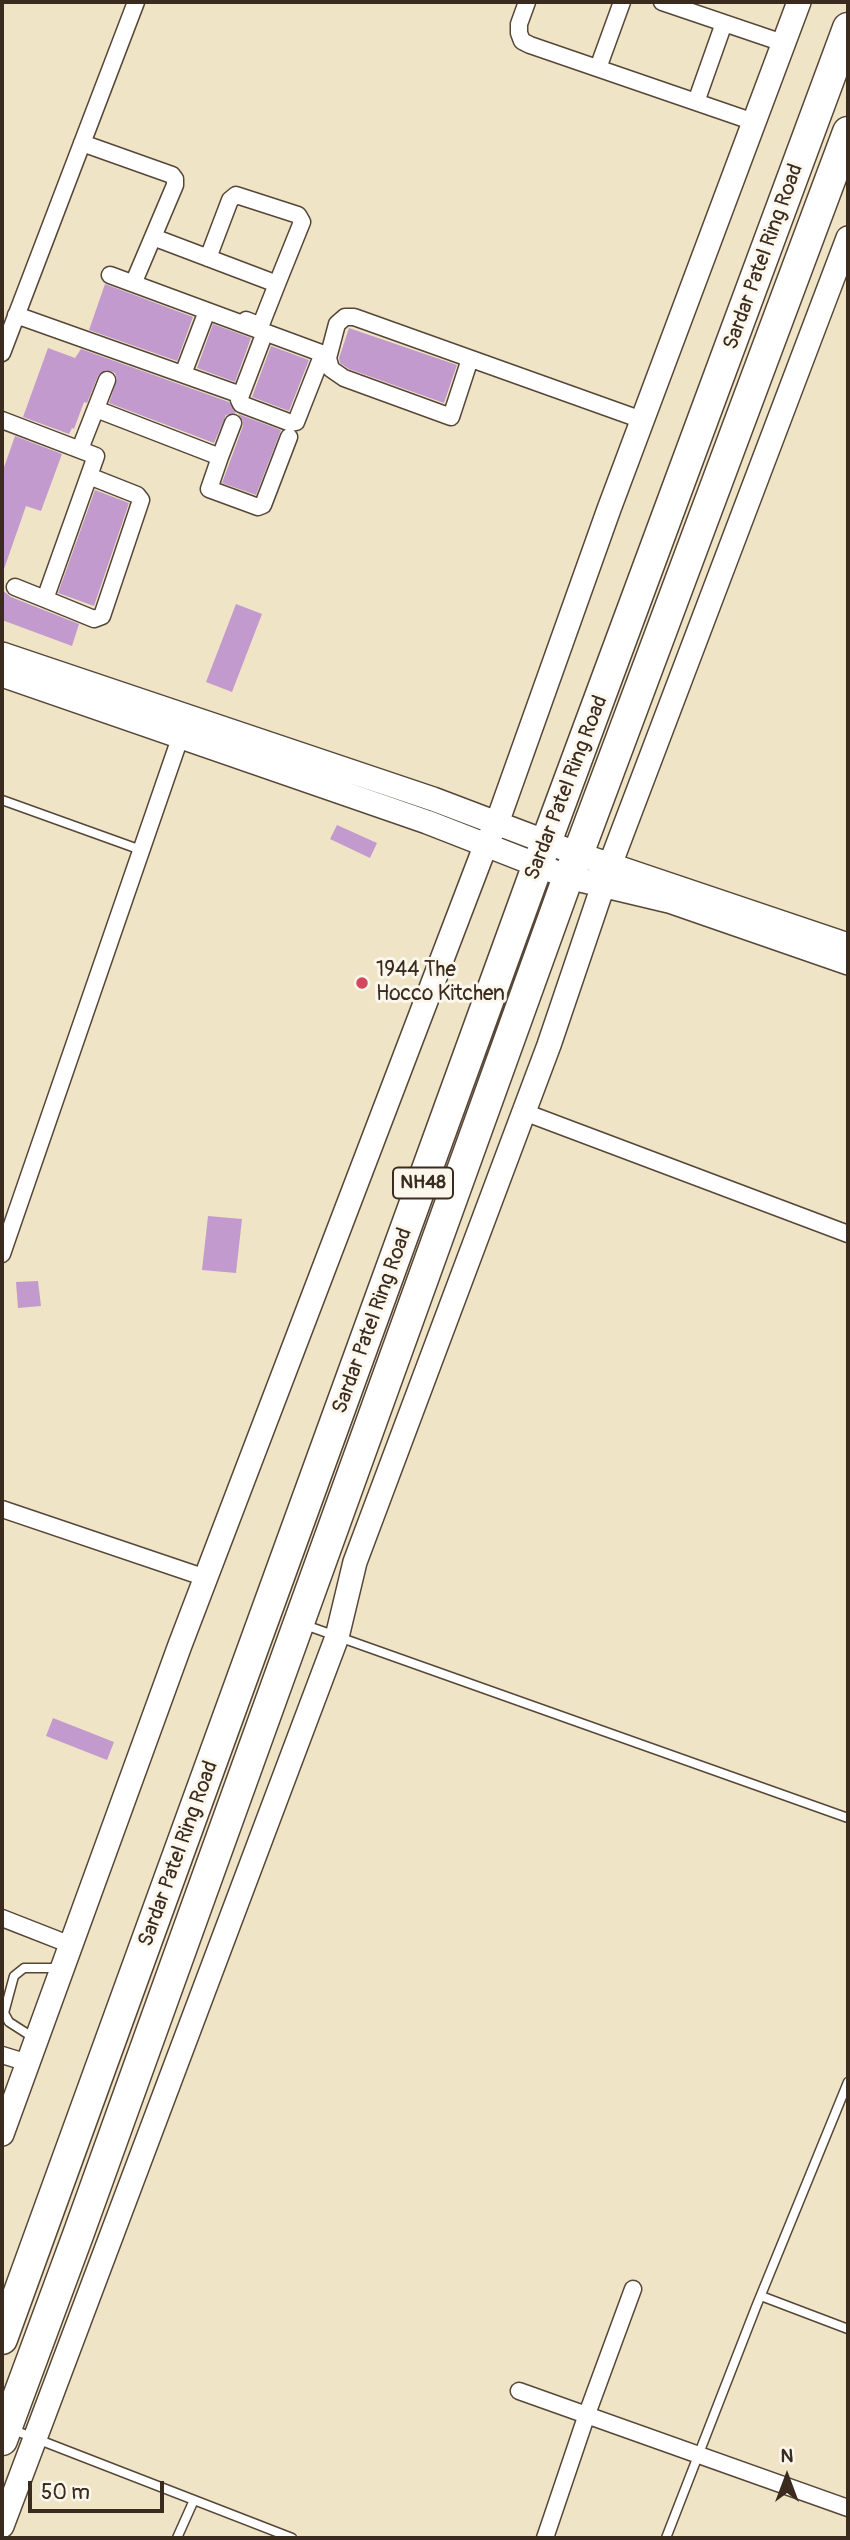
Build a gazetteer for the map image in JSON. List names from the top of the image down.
{
  "streets": {
    "highway": ["Sardar Patel Ring Road", "NH48"]
  },
  "places": ["1944 The Hocco Kitchen"],
  "scale_bar": "50 m",
  "north": "top"
}
